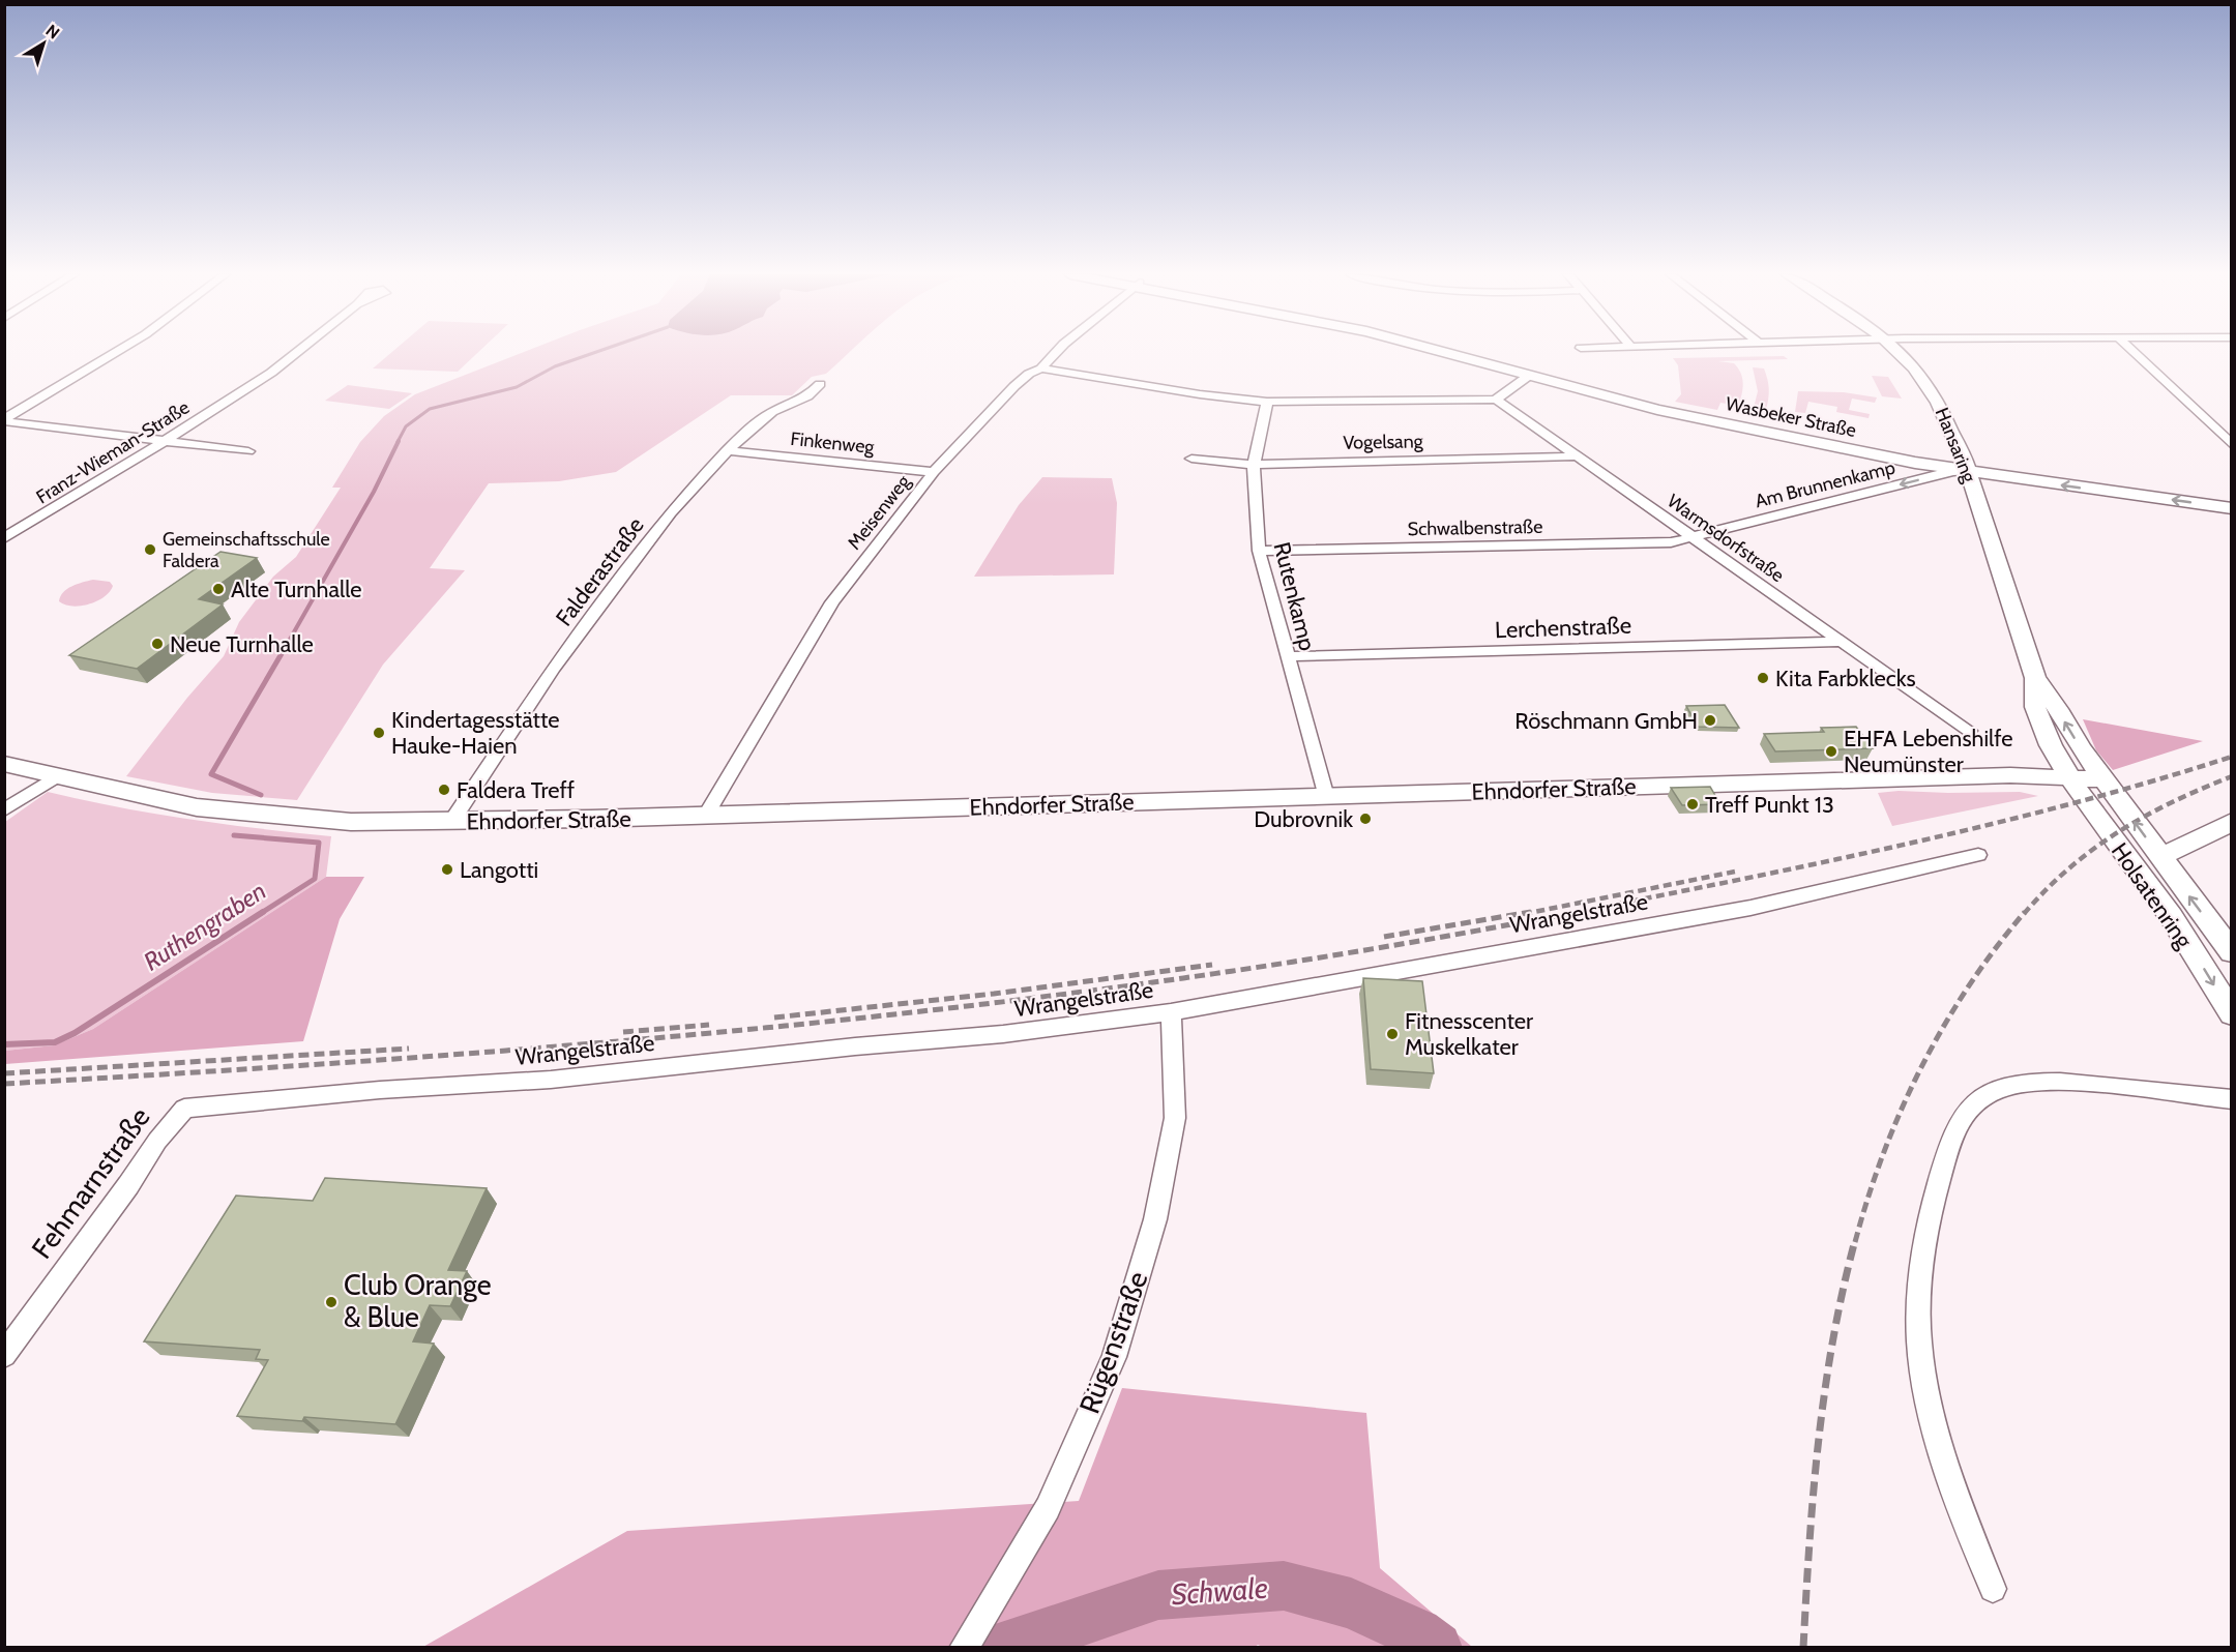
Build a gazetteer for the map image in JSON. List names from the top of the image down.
{
  "streets": {
    "street": [
      "Wasbeker Straße",
      "Vogelsang",
      "Finkenweg",
      "Hansaring",
      "Franz-Wieman-Straße",
      "Am Brunnenkamp",
      "Meisenweg",
      "Schwalbenstraße",
      "Warmsdorfstraße",
      "Falderastraße",
      "Rutenkamp",
      "Lerchenstraße",
      "Ehndorfer Straße",
      "Holsatenring",
      "Wrangelstraße",
      "Fehmarnstraße",
      "Rügenstraße"
    ]
  },
  "crossings": [
    ["Wasbeker Straße", "Hansaring"],
    ["Wasbeker Straße", "Am Brunnenkamp"],
    ["Vogelsang", "Warmsdorfstraße"],
    ["Vogelsang", "Rutenkamp"],
    ["Finkenweg", "Meisenweg"],
    ["Finkenweg", "Falderastraße"],
    ["Hansaring", "Am Brunnenkamp"],
    ["Hansaring", "Ehndorfer Straße"],
    ["Hansaring", "Holsatenring"],
    ["Am Brunnenkamp", "Schwalbenstraße"],
    ["Am Brunnenkamp", "Warmsdorfstraße"],
    ["Meisenweg", "Ehndorfer Straße"],
    ["Schwalbenstraße", "Warmsdorfstraße"],
    ["Schwalbenstraße", "Rutenkamp"],
    ["Warmsdorfstraße", "Lerchenstraße"],
    ["Falderastraße", "Ehndorfer Straße"],
    ["Rutenkamp", "Lerchenstraße"],
    ["Rutenkamp", "Ehndorfer Straße"],
    ["Ehndorfer Straße", "Holsatenring"],
    ["Wrangelstraße", "Fehmarnstraße"],
    ["Wrangelstraße", "Rügenstraße"]
  ],
  "one_way": ["Am Brunnenkamp"],
  "water": ["Ruthengraben", "Schwale"],
  "places": [
    "Gemeinschaftsschule Faldera",
    "Alte Turnhalle",
    "Neue Turnhalle",
    "Kita Farbklecks",
    "Röschmann GmbH",
    "Kindertagesstätte Hauke-Haien",
    "EHFA Lebenshilfe Neumünster",
    "Faldera Treff",
    "Treff Punkt 13",
    "Dubrovnik",
    "Langotti",
    "Fitnesscenter Muskelkater",
    "Club Orange & Blue"
  ],
  "north": "top right"
}
